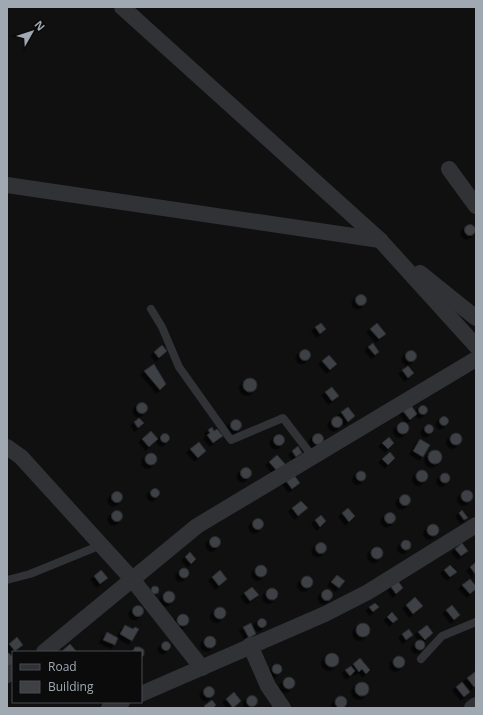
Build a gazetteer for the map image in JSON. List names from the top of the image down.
{
  "legend": ["Road", "Building"],
  "north": "top right"
}
